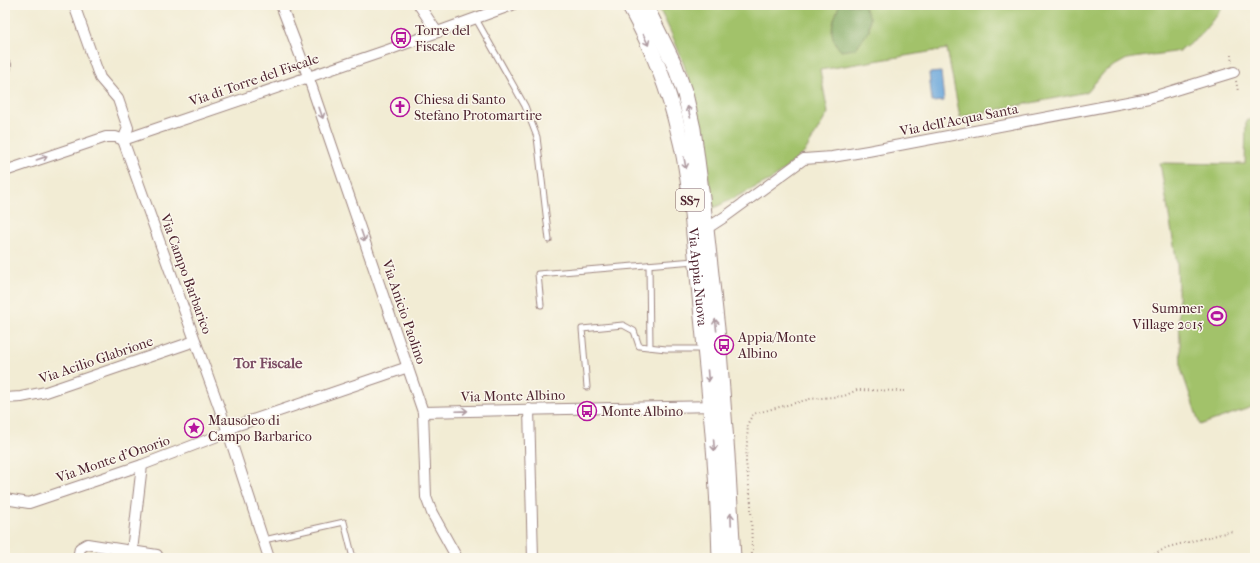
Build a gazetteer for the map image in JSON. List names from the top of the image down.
{
  "streets": {
    "main road": ["SS7", "Via Appia Nuova"],
    "street": [
      "Via di Torre del Fiscale",
      "Via dell'Acqua Santa",
      "Via Campo Barbarico",
      "Via Anicio Paolino",
      "Via Acilio Glabrione",
      "Via Monte Albino",
      "Via Monte d'Onorio"
    ]
  },
  "crossings": [
    ["Via di Torre del Fiscale", "Via Campo Barbarico"],
    ["Via di Torre del Fiscale", "Via Anicio Paolino"],
    ["Via dell'Acqua Santa", "Via Appia Nuova"],
    ["Via Campo Barbarico", "Via Acilio Glabrione"],
    ["Via Campo Barbarico", "Via Monte d'Onorio"],
    ["Via Appia Nuova", "Via Monte Albino"],
    ["Via Anicio Paolino", "Via Monte Albino"],
    ["Via Anicio Paolino", "Via Monte d'Onorio"]
  ],
  "one_way": ["Via Anicio Paolino", "Via Monte Albino"],
  "districts": ["Tor Fiscale"],
  "places": {
    "bus stop": ["Torre del Fiscale", "Appia/Monte Albino", "Monte Albino"],
    "church": ["Chiesa di Santo Stefano Protomartire"],
    "sports": ["Summer Village 2015"],
    "place": ["Mausoleo di Campo Barbarico"]
  }
}
